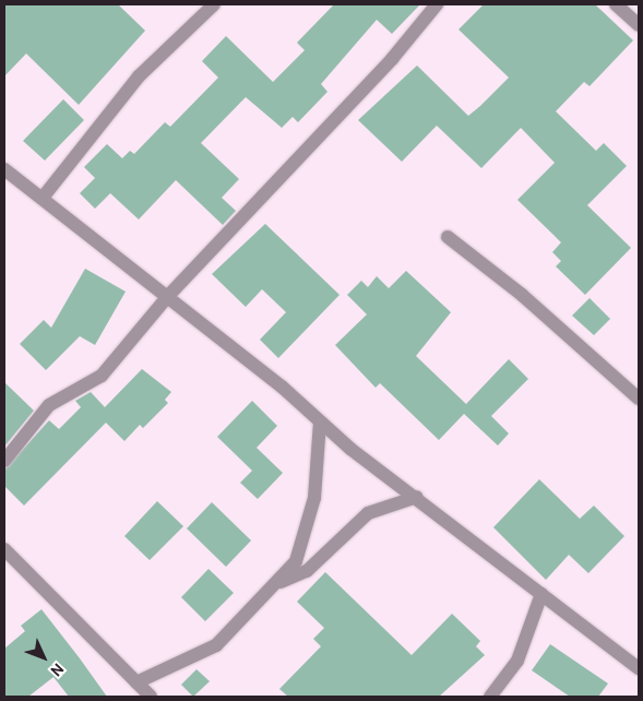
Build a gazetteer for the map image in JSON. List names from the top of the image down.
{
  "north": "bottom right"
}
